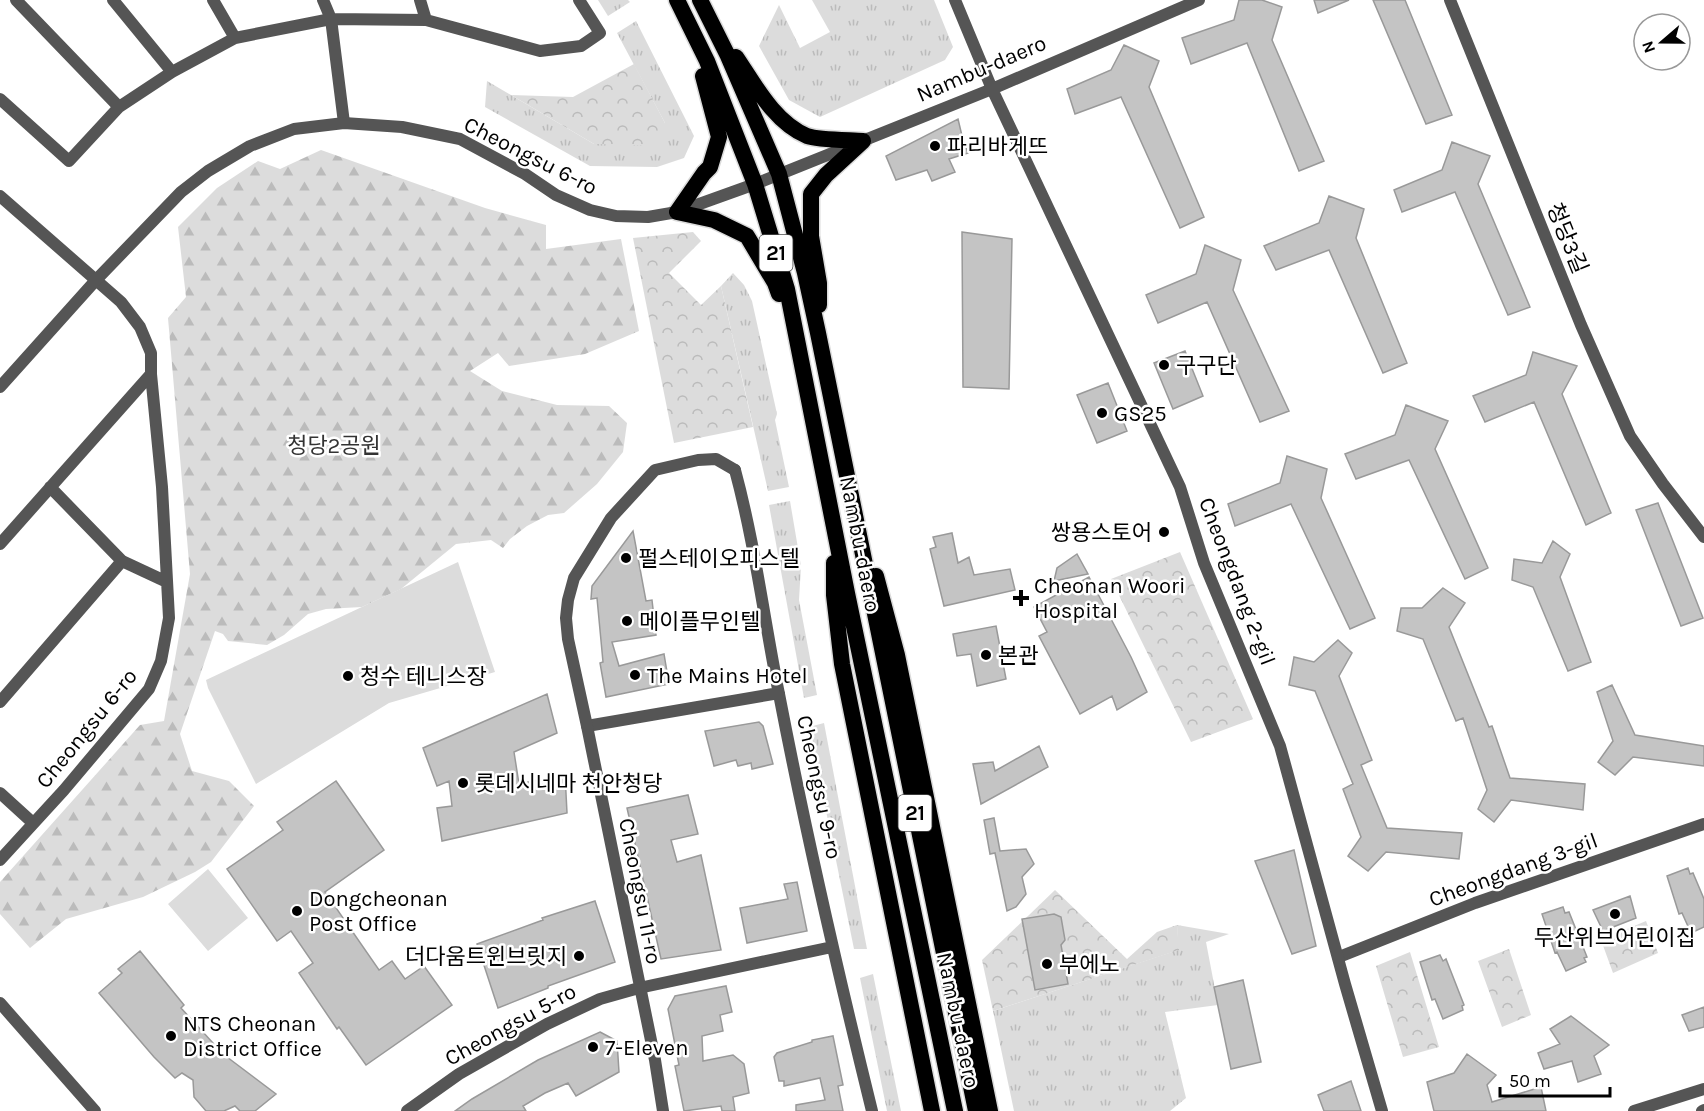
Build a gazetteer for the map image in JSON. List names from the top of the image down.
{
  "streets": {
    "highway": ["Nambu-daero", "21"],
    "street": [
      "Cheongsu 6-ro",
      "청당3길",
      "Cheongdang 2-gil",
      "Cheongsu 9-ro",
      "Cheongdang 3-gil",
      "Cheongsu 11-ro",
      "Cheongsu 5-ro"
    ]
  },
  "crossings": [
    ["Nambu-daero", "Cheongsu 6-ro"],
    ["Nambu-daero", "Cheongdang 2-gil"],
    ["Cheongdang 2-gil", "Cheongdang 3-gil"],
    ["Cheongsu 9-ro", "Cheongsu 11-ro"],
    ["Cheongsu 9-ro", "Cheongsu 5-ro"],
    ["Cheongsu 11-ro", "Cheongsu 5-ro"]
  ],
  "parks": ["청당2공원"],
  "places": {
    "other": [
      "파리바게뜨",
      "구구단",
      "GS25",
      "쌍용스토어",
      "펄스테이오피스텔",
      "메이플무인텔",
      "본관",
      "The Mains Hotel",
      "청수 테니스장",
      "롯데시네마 천안청당",
      "Dongcheonan Post Office",
      "두산위브어린이집",
      "더다움트윈브릿지",
      "부에노",
      "NTS Cheonan District Office",
      "7-Eleven"
    ],
    "health": ["Cheonan Woori Hospital"]
  },
  "scale_bar": "50 m",
  "north": "left"
}
